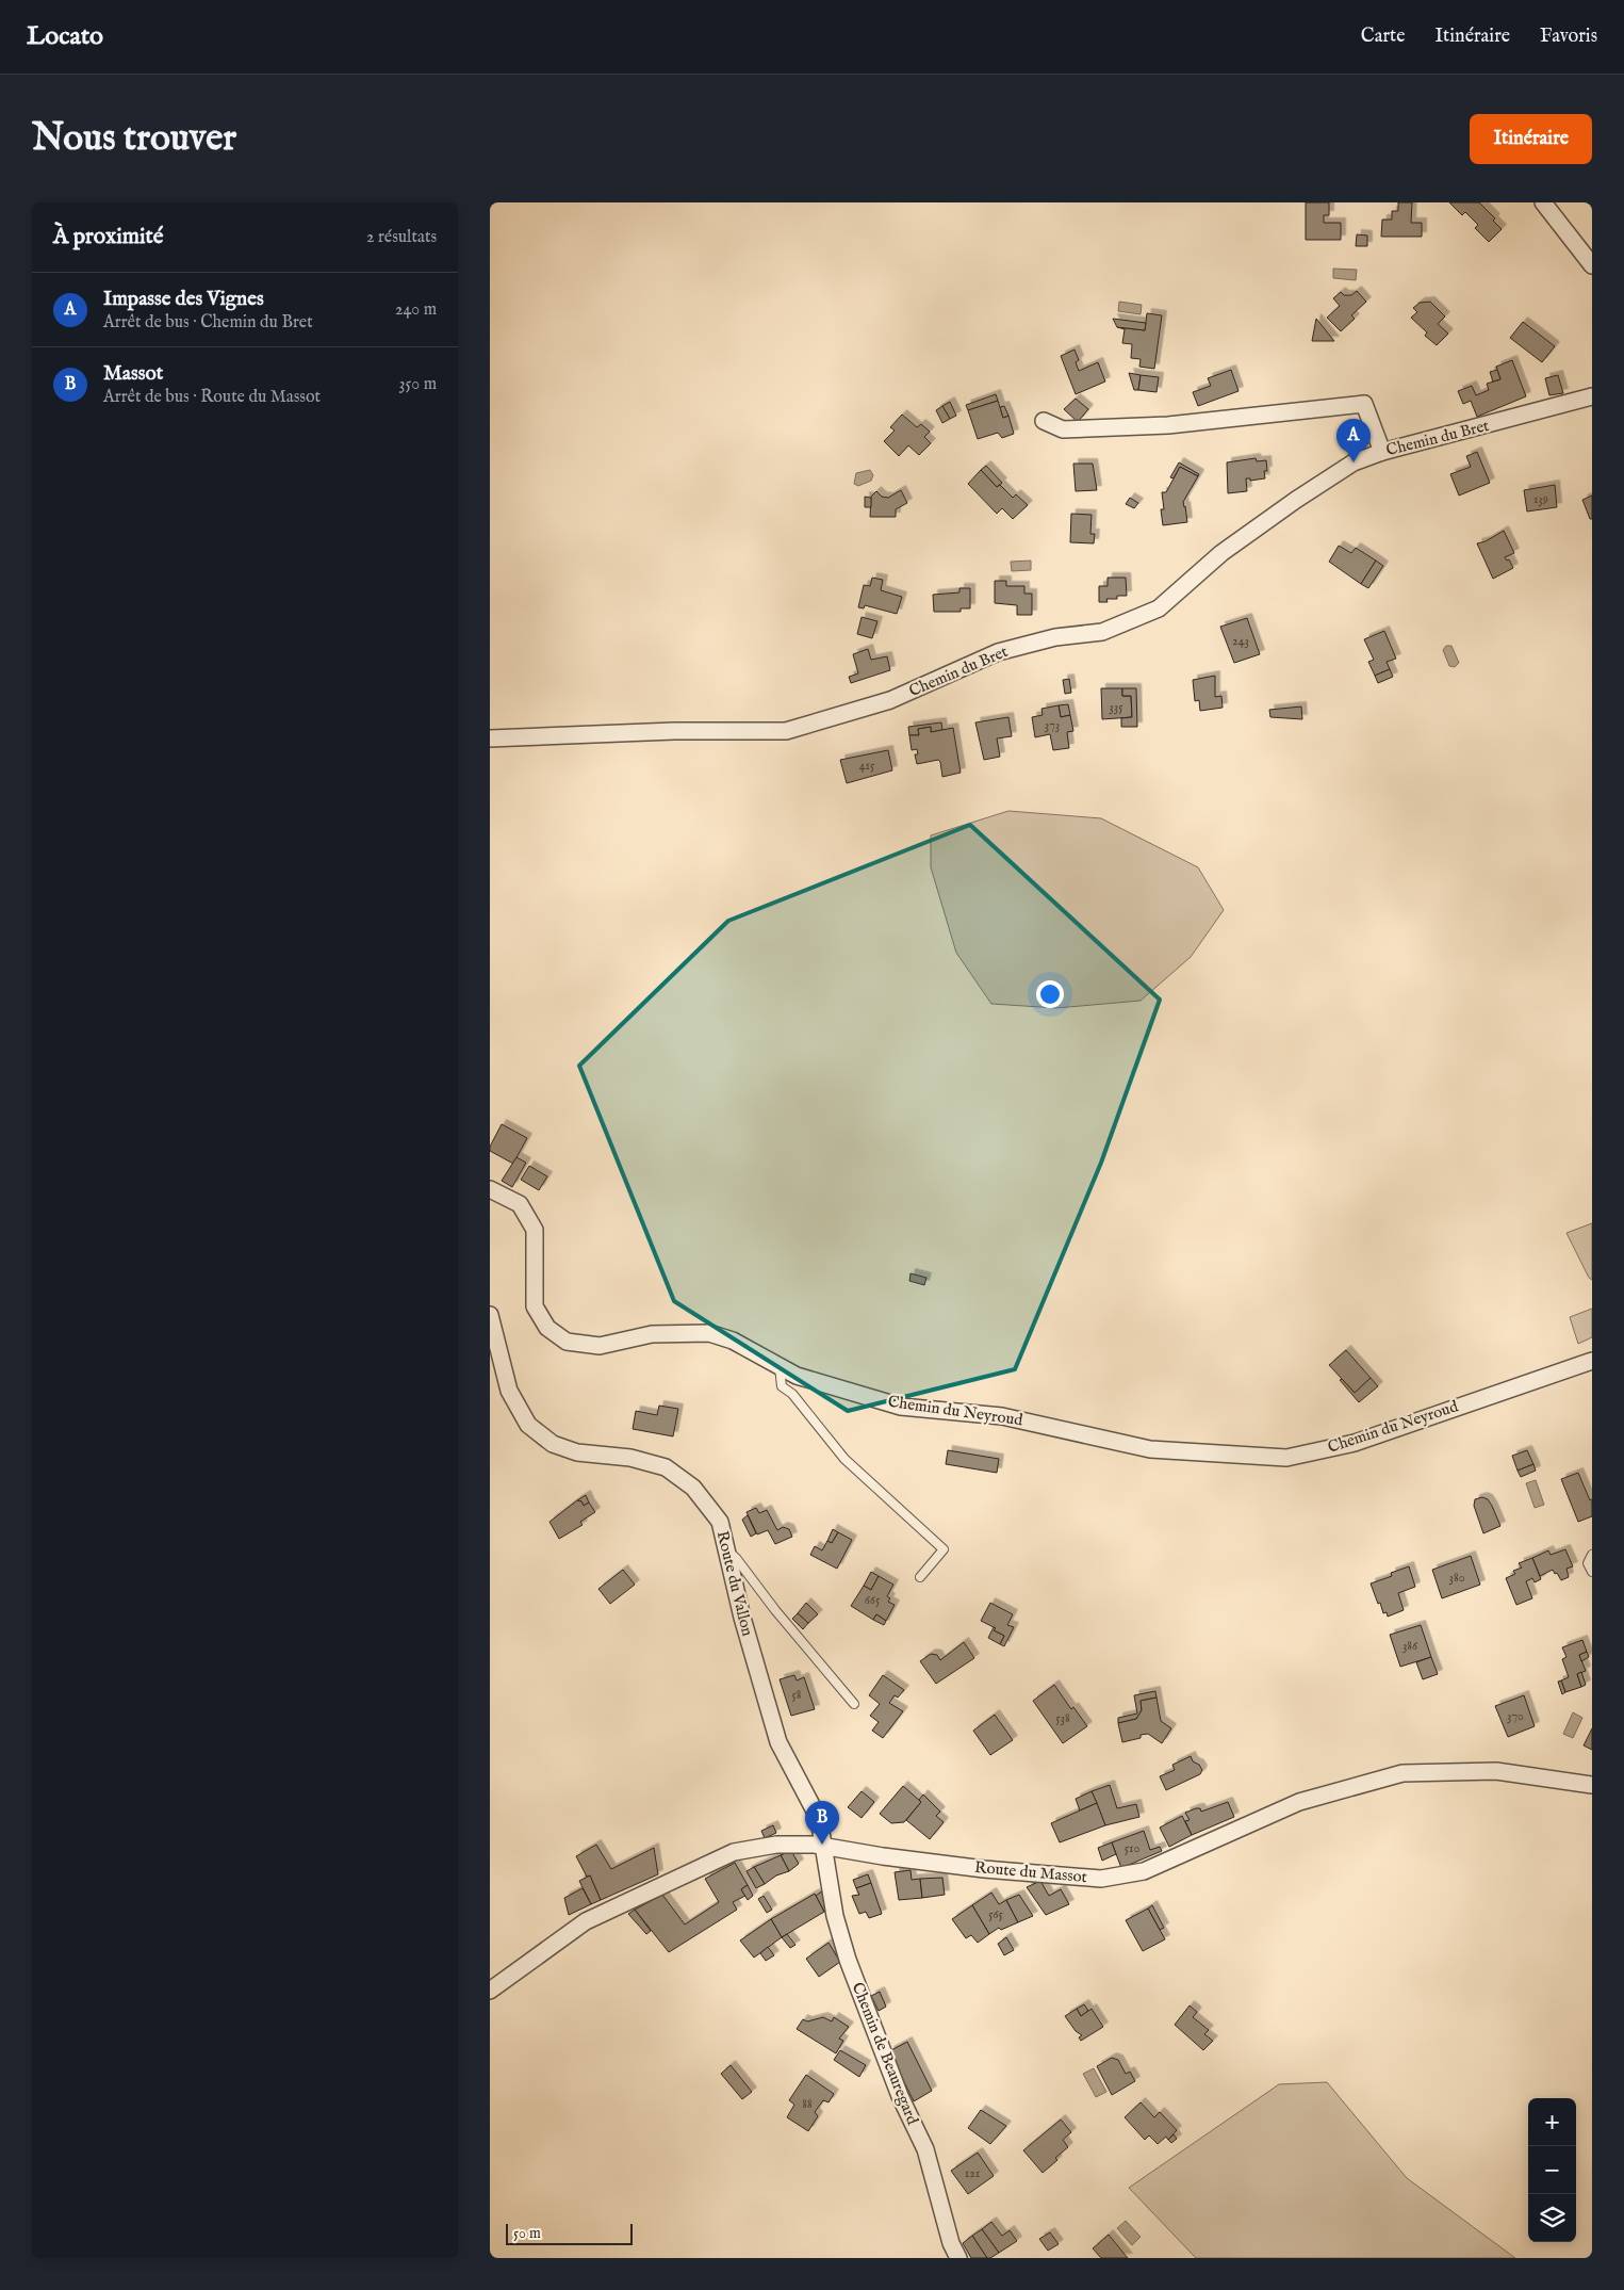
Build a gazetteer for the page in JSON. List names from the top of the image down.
{
  "streets": {
    "street": [
      "Chemin du Bret",
      "Chemin du Neyroud",
      "Route du Vallon",
      "Route du Massot",
      "Chemin de Beauregard"
    ]
  },
  "crossings": [
    ["Route du Vallon", "Route du Massot"],
    ["Route du Vallon", "Chemin de Beauregard"],
    ["Route du Massot", "Chemin de Beauregard"]
  ],
  "house_numbers": [
    "139",
    "243",
    "335",
    "373",
    "415",
    "380",
    "665",
    "386",
    "58",
    "370",
    "538",
    "510",
    "565",
    "88",
    "121"
  ],
  "scale_bar": "50 m",
  "page": {
    "header": "Locato",
    "nav": ["Carte", "Itinéraire", "Favoris"],
    "buttons": "Itinéraire",
    "title": "Nous trouver",
    "heading": ["À proximité", "2 résultats"],
    "list": [
      {
        "mark": "A",
        "name": "Impasse des Vignes",
        "note": "Arrêt de bus · Chemin du Bret",
        "value": "240 m"
      },
      {
        "mark": "B",
        "name": "Massot",
        "note": "Arrêt de bus · Route du Massot",
        "value": "350 m"
      }
    ],
    "pins": ["A", "B"],
    "map_buttons": ["+", "−"],
    "scale": "50 m"
  }
}
